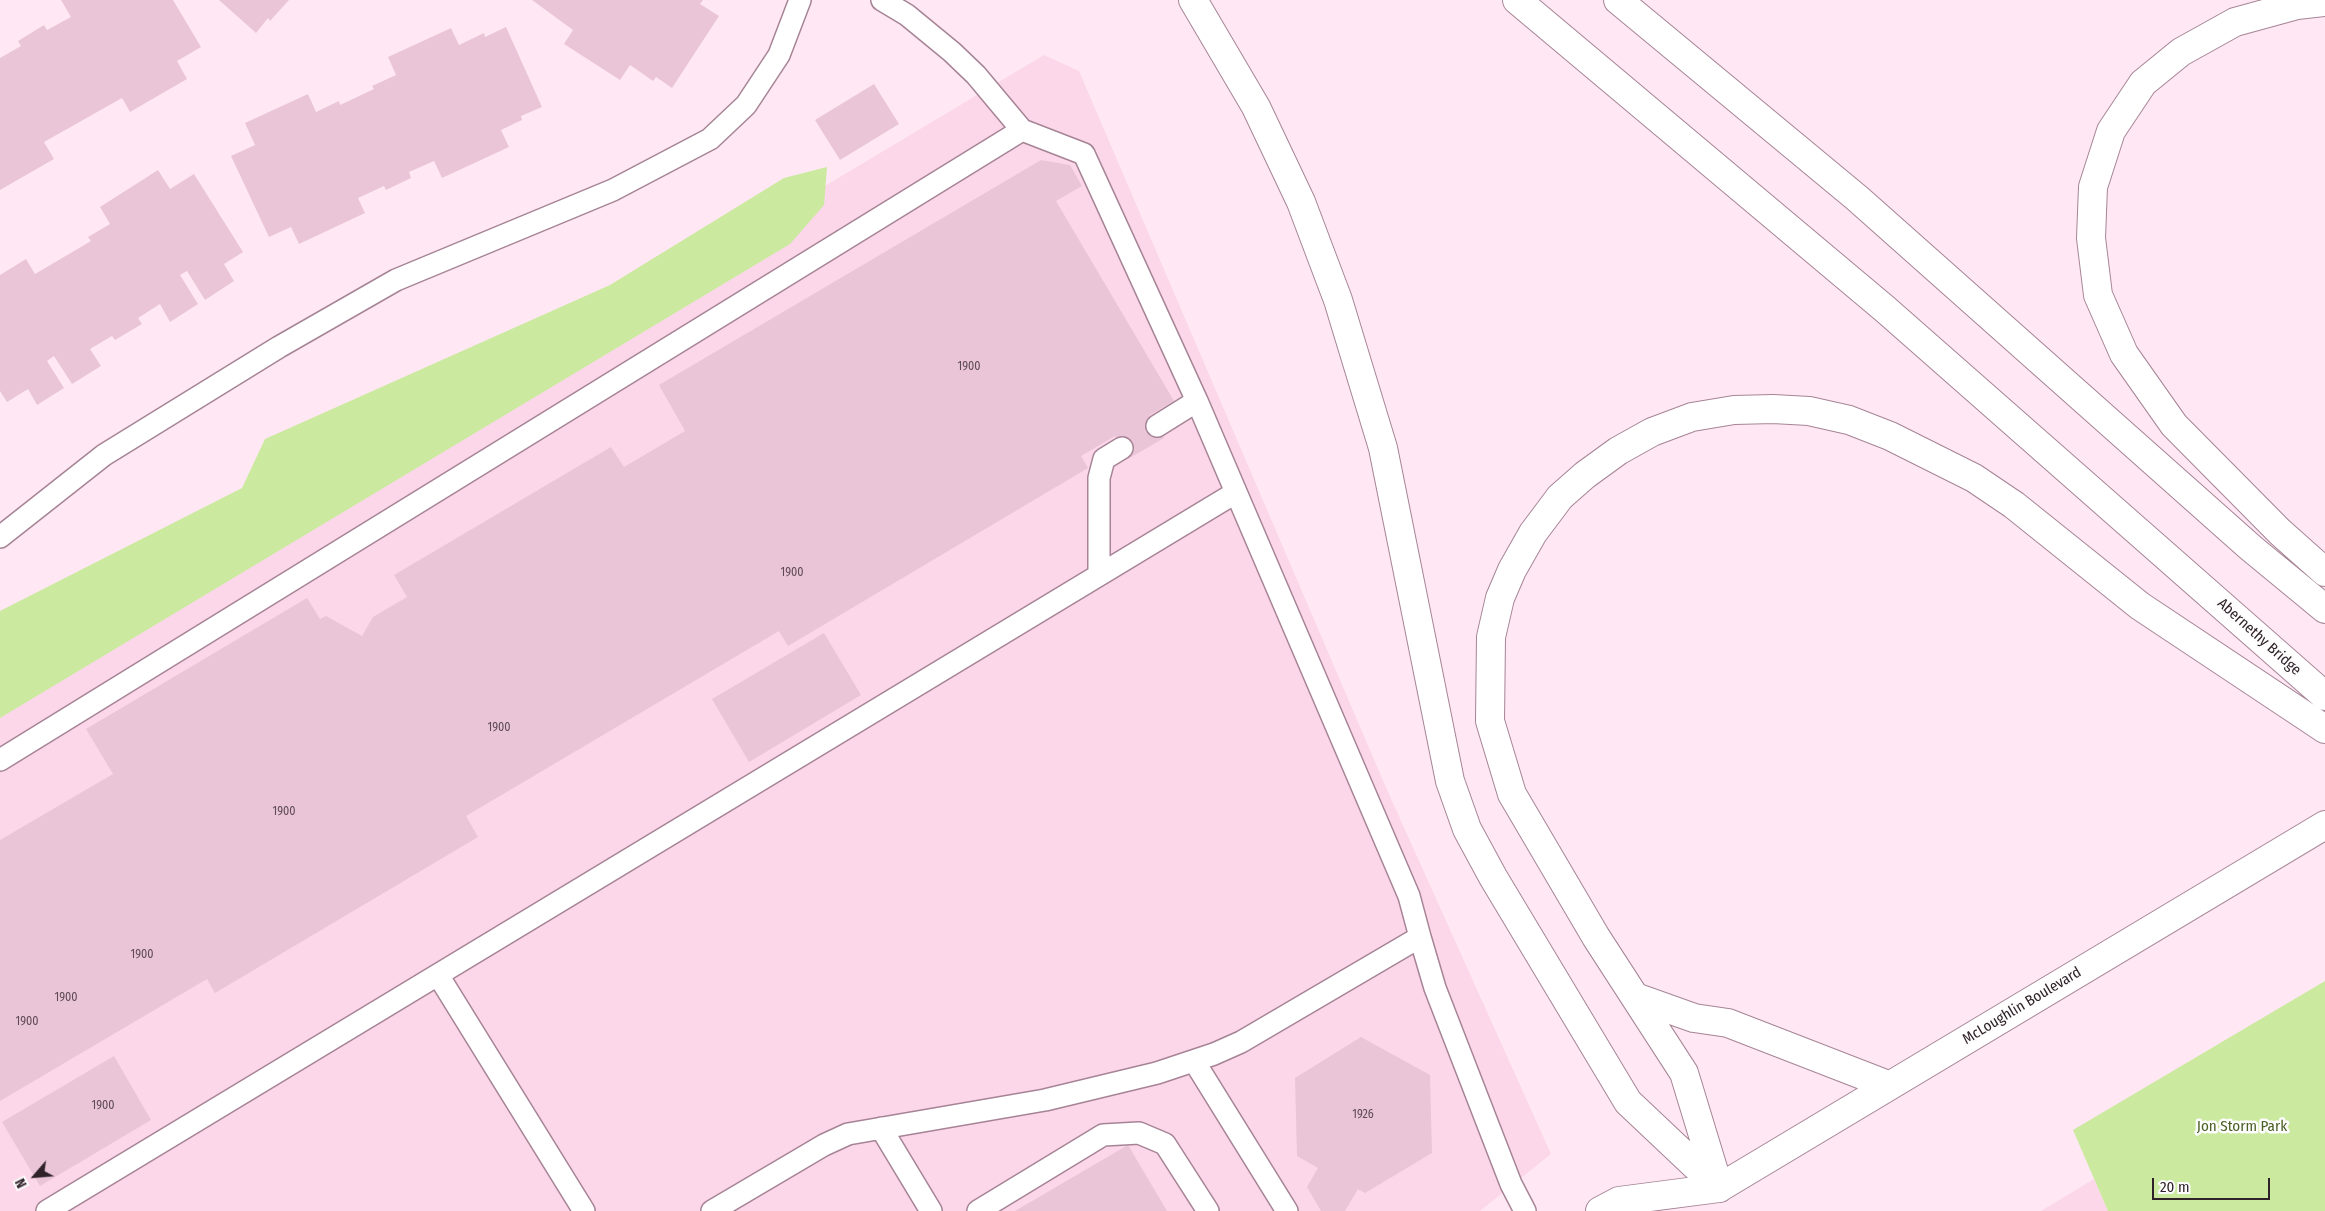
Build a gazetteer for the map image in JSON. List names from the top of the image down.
{
  "streets": {
    "main road": ["Abernethy Bridge", "McLoughlin Boulevard"]
  },
  "parks": ["Jon Storm Park"],
  "house_numbers": [
    "1900",
    "1900",
    "1900",
    "1900",
    "1900",
    "1900",
    "1900",
    "1900",
    "1926"
  ],
  "scale_bar": "20 m",
  "north": "bottom left"
}
